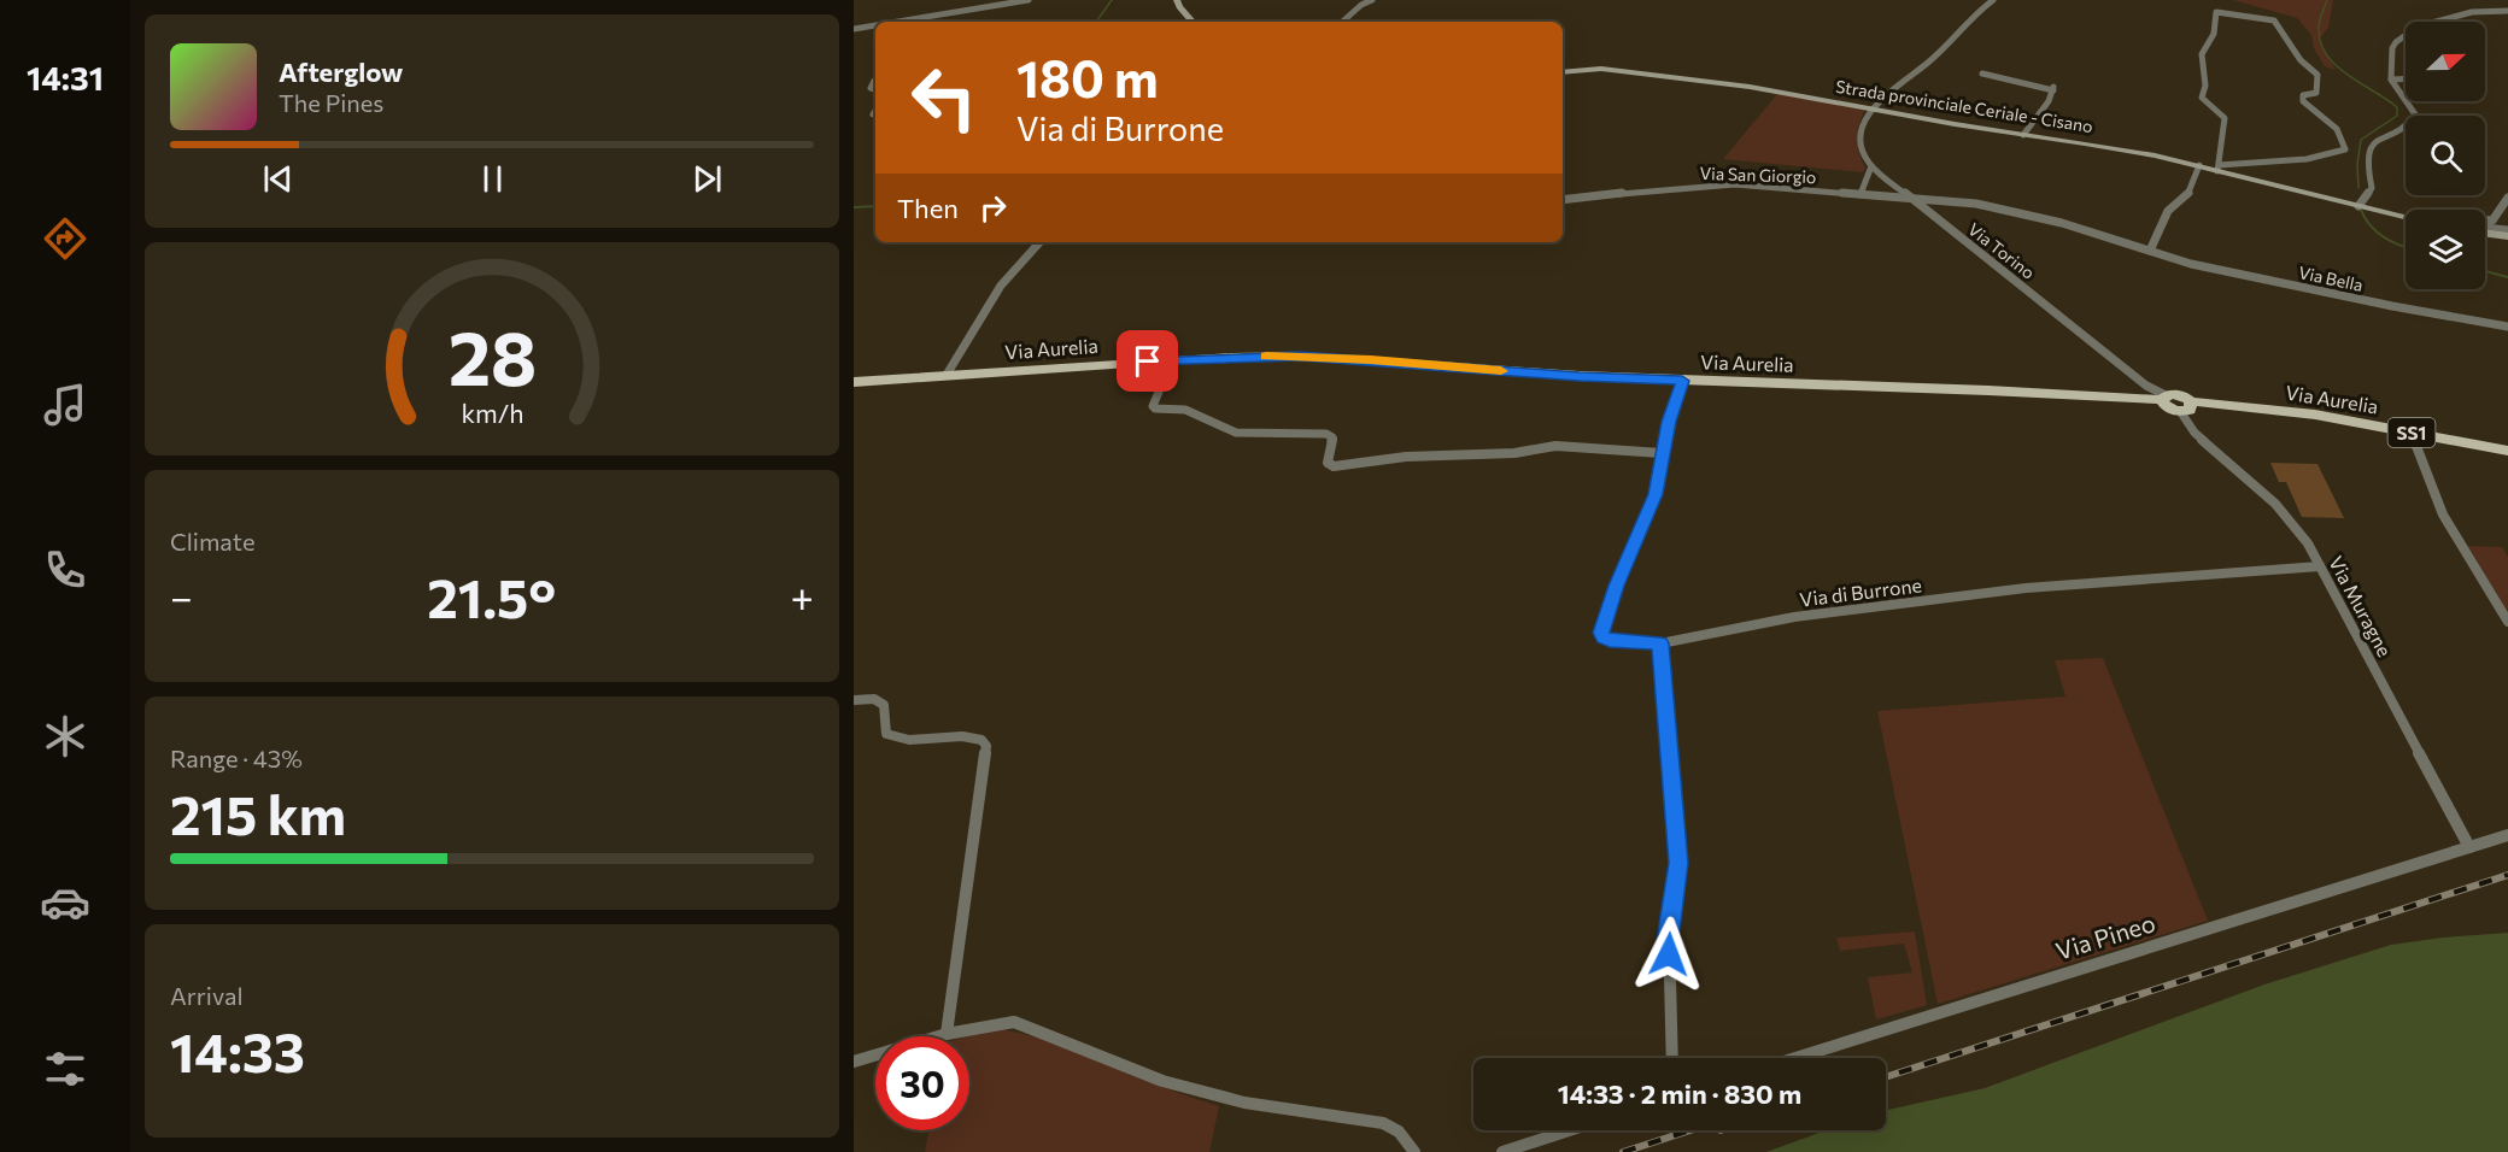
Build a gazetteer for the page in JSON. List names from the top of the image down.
{
  "streets": {
    "main road": ["Strada provinciale Ceriale - Cisano", "Via Aurelia", "SS1"],
    "street": [
      "Via San Giorgio",
      "Via Torino",
      "Via Bella",
      "Via di Burrone",
      "Via Muragne",
      "Via Pineo"
    ]
  },
  "crossings": [
    ["Via San Giorgio", "Via Torino"],
    ["Via San Giorgio", "Via Bella"],
    ["Via Torino", "Via Bella"],
    ["Via Torino", "Via Aurelia"],
    ["Via Aurelia", "Via di Burrone"],
    ["Via Aurelia", "Via Muragne"],
    ["Via di Burrone", "Via Muragne"],
    ["Via Muragne", "Via Pineo"]
  ],
  "north": "right",
  "page": {
    "tabs": "14:31",
    "turn": ["180 m", "Via di Burrone"],
    "song": ["Afterglow", "The Pines"],
    "then": "Then",
    "tile": [
      "Climate",
      ["Range · 43%", "215 km"],
      ["Arrival", "14:33"]
    ],
    "heat": ["−", "21.5°", "+"],
    "limit": "30",
    "trip": "14:33 · 2 min · 830 m",
    "gauge": ["28", "km/h"]
  }
}
